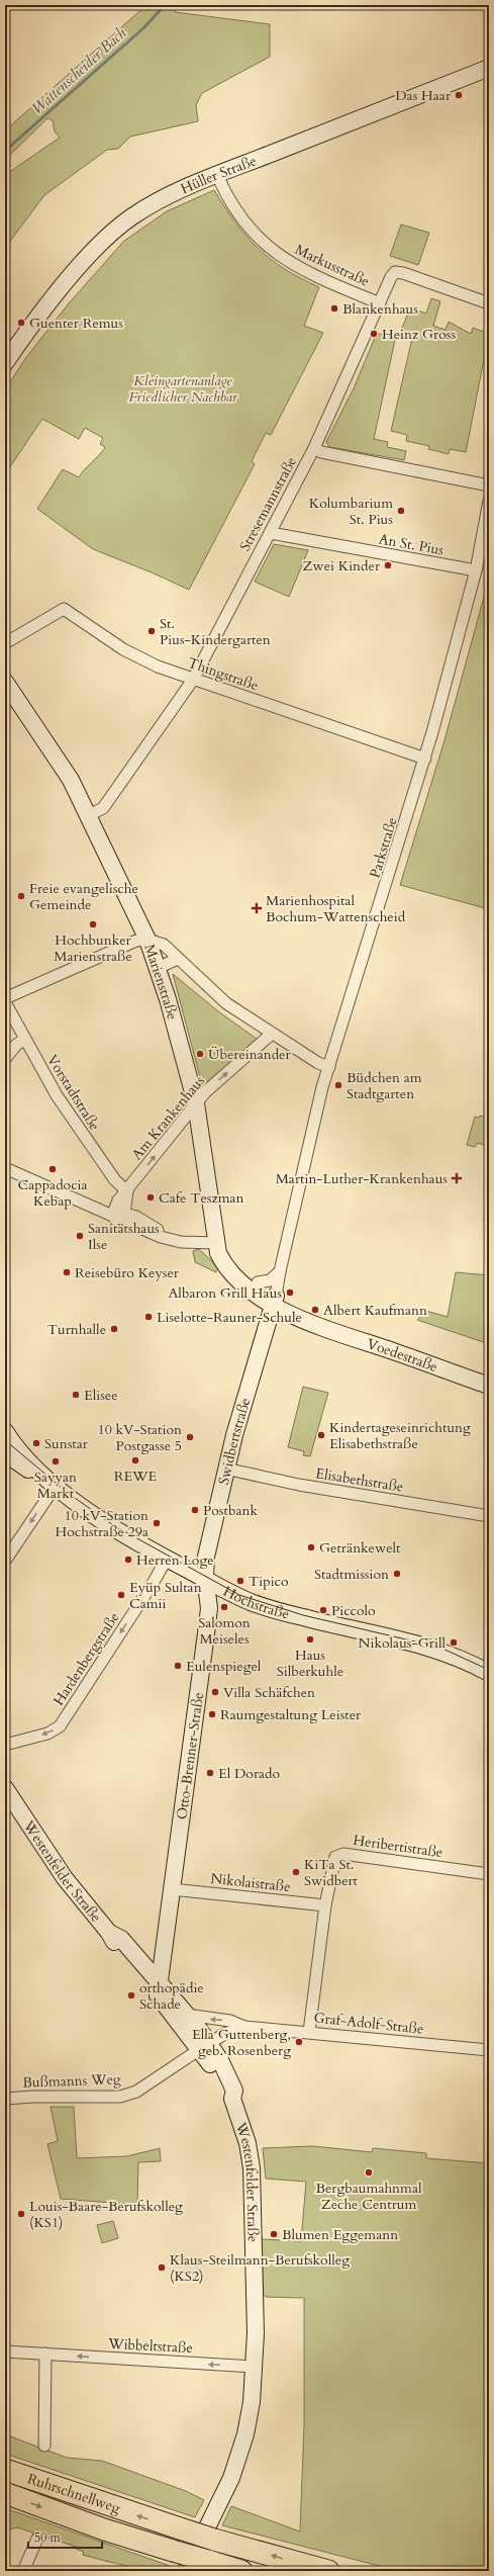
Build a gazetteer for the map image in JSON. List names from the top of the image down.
{
  "streets": {
    "highway": ["Ruhrschnellweg"],
    "street": [
      "Hüller Straße",
      "Markusstraße",
      "Stresemannstraße",
      "An St. Pius",
      "Thingstraße",
      "Parkstraße",
      "Marienstraße",
      "Vorstadtstraße",
      "Am Krankenhaus",
      "Voedestraße",
      "Swidbertstraße",
      "Elisabethstraße",
      "Hochstraße",
      "Hardenbergstraße",
      "Otto-Brenner-Straße",
      "Heribertistraße",
      "Westenfelder Straße",
      "Nikolaistraße",
      "Graf-Adolf-Straße",
      "Bußmanns Weg",
      "Wibbeltstraße"
    ]
  },
  "crossings": [
    ["Hüller Straße", "Markusstraße"],
    ["Markusstraße", "Stresemannstraße"],
    ["Stresemannstraße", "An St. Pius"],
    ["Stresemannstraße", "Thingstraße"],
    ["Stresemannstraße", "Marienstraße"],
    ["An St. Pius", "Parkstraße"],
    ["Thingstraße", "Parkstraße"],
    ["Parkstraße", "Voedestraße"],
    ["Parkstraße", "Swidbertstraße"],
    ["Marienstraße", "Am Krankenhaus"],
    ["Marienstraße", "Voedestraße"],
    ["Vorstadtstraße", "Am Krankenhaus"],
    ["Voedestraße", "Swidbertstraße"],
    ["Swidbertstraße", "Elisabethstraße"],
    ["Swidbertstraße", "Hochstraße"],
    ["Swidbertstraße", "Otto-Brenner-Straße"],
    ["Hochstraße", "Hardenbergstraße"],
    ["Hochstraße", "Otto-Brenner-Straße"],
    ["Otto-Brenner-Straße", "Westenfelder Straße"],
    ["Otto-Brenner-Straße", "Nikolaistraße"],
    ["Heribertistraße", "Nikolaistraße"],
    ["Heribertistraße", "Graf-Adolf-Straße"],
    ["Westenfelder Straße", "Graf-Adolf-Straße"],
    ["Westenfelder Straße", "Bußmanns Weg"],
    ["Westenfelder Straße", "Wibbeltstraße"],
    ["Graf-Adolf-Straße", "Bußmanns Weg"]
  ],
  "one_way": ["Am Krankenhaus", "Hardenbergstraße", "Wibbeltstraße"],
  "water": ["Wattenscheider Bach"],
  "parks": ["Kleingartenanlage Friedlicher Nachbar"],
  "places": {
    "other": [
      "Das Haar",
      "Blankenhaus",
      "Guenter Remus",
      "Heinz Gross",
      "Kolumbarium St. Pius",
      "Zwei Kinder",
      "St. Pius-Kindergarten",
      "Freie evangelische Gemeinde",
      "Hochbunker Marienstraße",
      "Übereinander",
      "Büdchen am Stadtgarten",
      "Cappadocia Kebap",
      "Cafe Teszman",
      "Sanitätshaus Ilse",
      "Reisebüro Keyser",
      "Albaron Grill Haus",
      "Albert Kaufmann",
      "Liselotte-Rauner-Schule",
      "Turnhalle",
      "Elisee",
      "Kindertageseinrichtung Elisabethstraße",
      "10 kV-Station Postgasse 5",
      "Sunstar",
      "REWE",
      "Sayyan Markt",
      "Postbank",
      "10 kV-Station Hochstraße 29a",
      "Getränkewelt",
      "Herren Loge",
      "Stadtmission",
      "Tipico",
      "Eyüp Sultan Camii",
      "Salomon Meiseles",
      "Piccolo",
      "Haus Silberkuhle",
      "Nikolaus-Grill",
      "Eulenspiegel",
      "Villa Schäfchen",
      "Raumgestaltung Leister",
      "El Dorado",
      "KiTa St. Swidbert",
      "orthopädie Schade",
      "Ella Guttenberg, geb. Rosenberg",
      "Bergbaumahnmal Zeche Centrum",
      "Louis-Baare-Berufskolleg (KS1)",
      "Blumen Eggemann",
      "Klaus-Steilmann-Berufskolleg (KS2)"
    ],
    "health": ["Marienhospital Bochum-Wattenscheid", "Martin-Luther-Krankenhaus"]
  },
  "scale_bar": "50 m"
}
